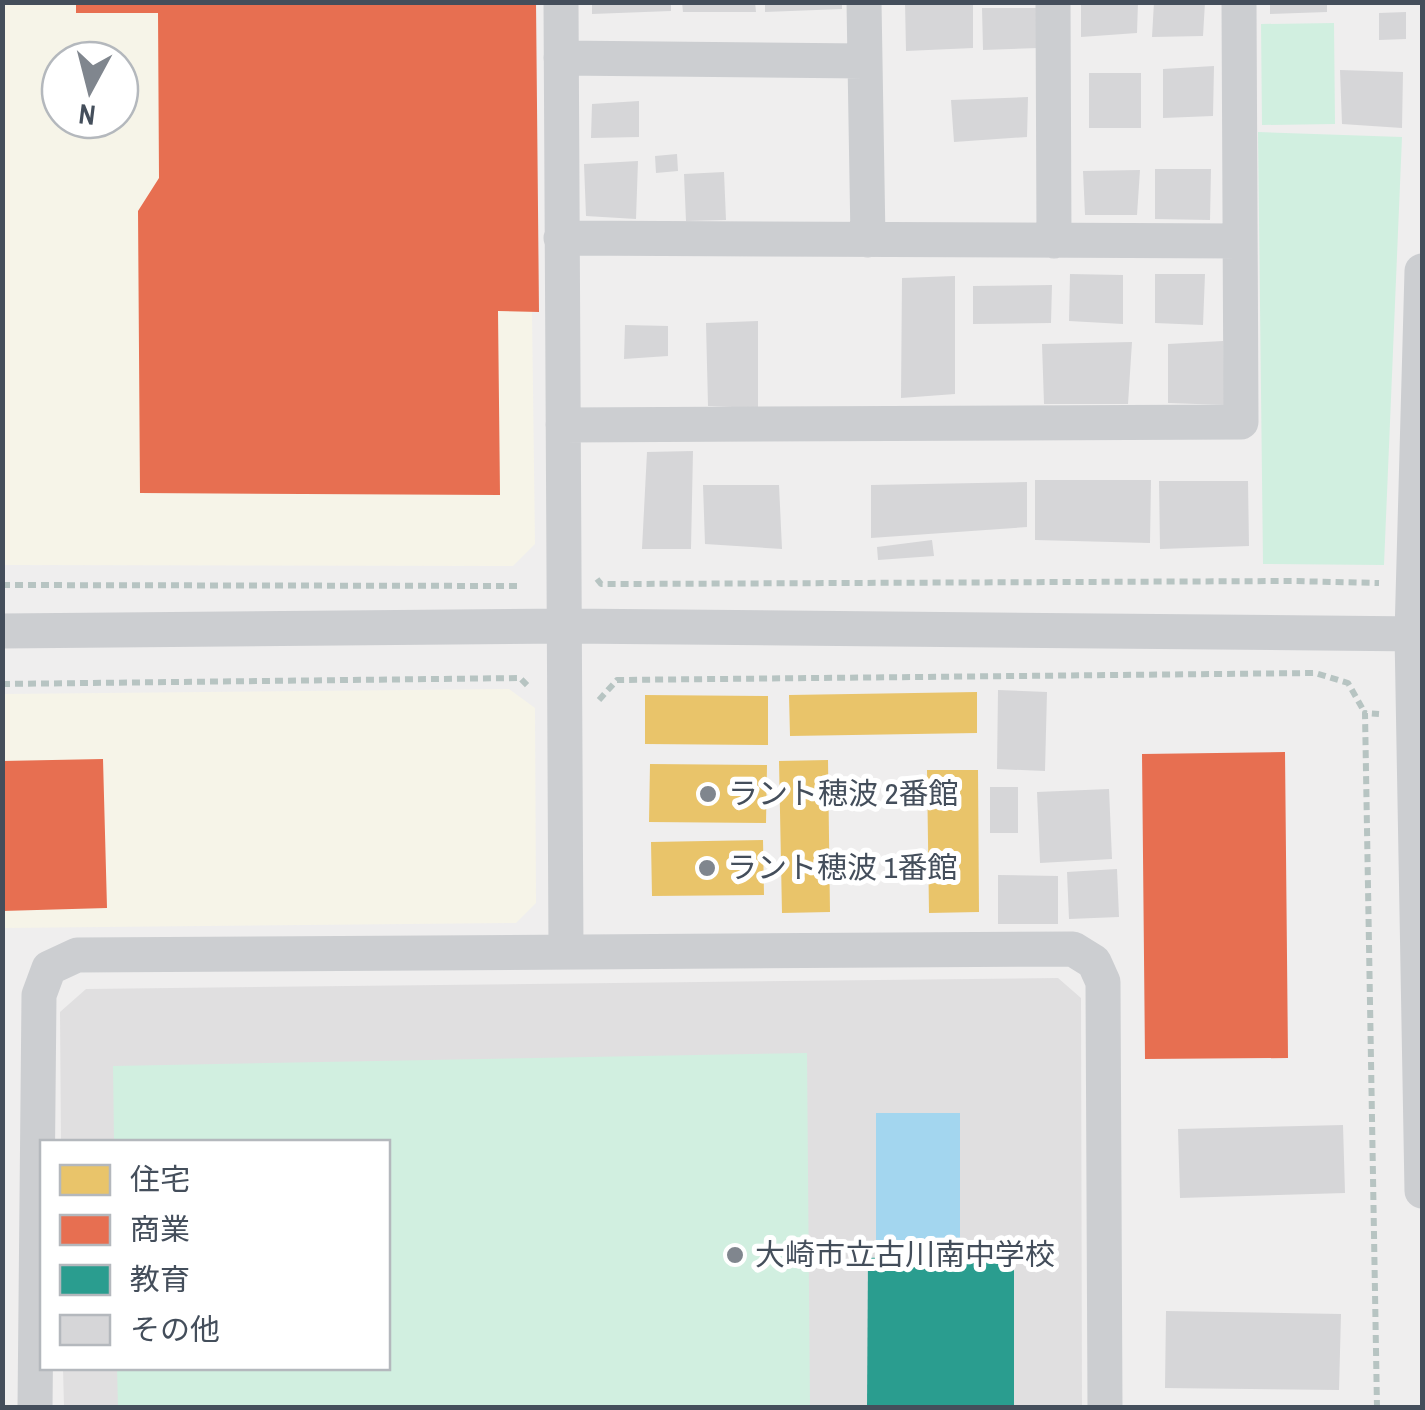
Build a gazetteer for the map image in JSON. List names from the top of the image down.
{
  "places": ["ラント穂波 2番館", "ラント穂波 1番館", "大崎市立古川南中学校"],
  "legend": [
    "住宅",
    "商業",
    "教育",
    "その他"
  ],
  "north": "bottom"
}
